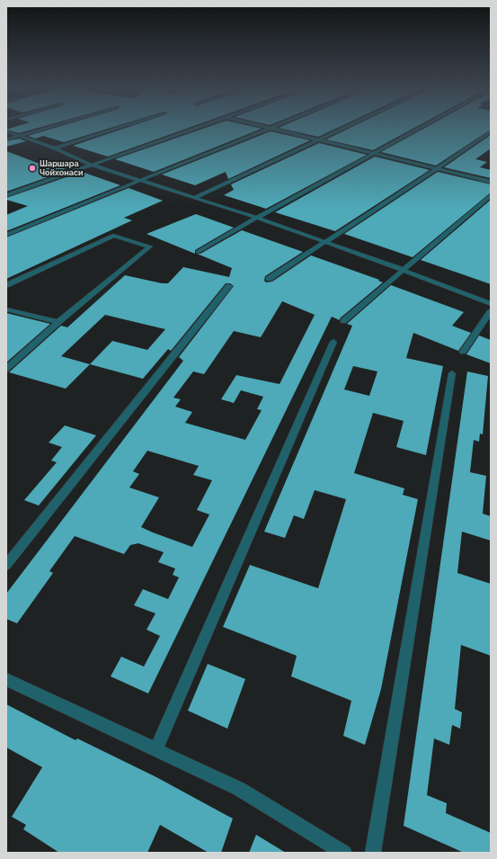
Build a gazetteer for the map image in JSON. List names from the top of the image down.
{
  "places": ["Шаршара Чойхонаси"]
}
